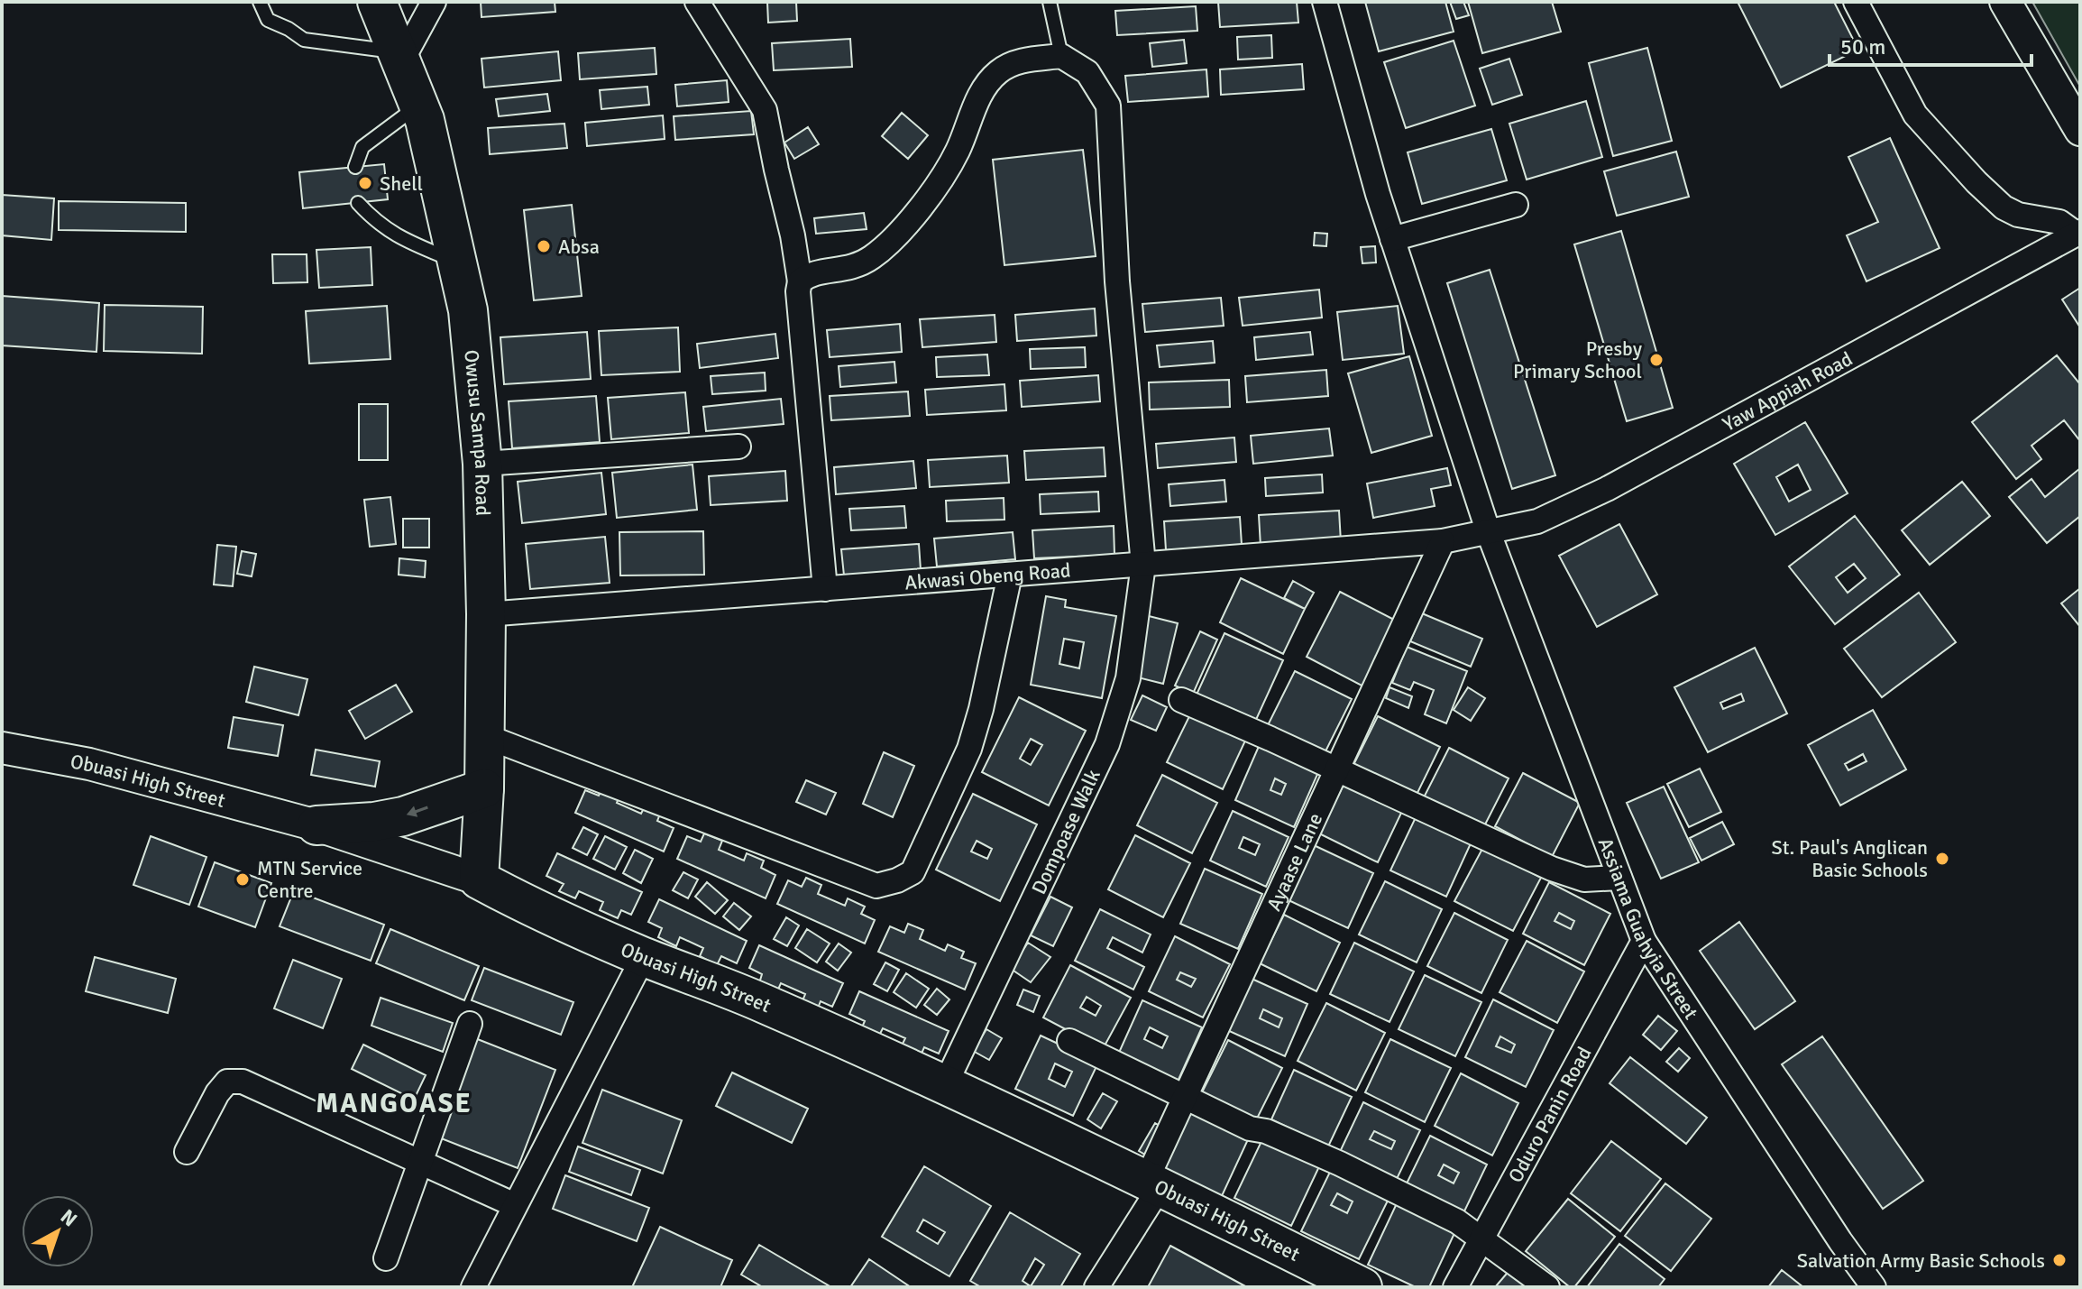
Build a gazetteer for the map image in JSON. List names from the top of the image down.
{
  "streets": {
    "main road": ["Owusu Sampa Road", "Obuasi High Street"],
    "street": [
      "Yaw Appiah Road",
      "Akwasi Obeng Road",
      "Dompoase Walk",
      "Ayaase Lane",
      "Assiama Guahyia Street",
      "Oduro Panin Road"
    ]
  },
  "crossings": [
    ["Yaw Appiah Road", "Akwasi Obeng Road"],
    ["Yaw Appiah Road", "Assiama Guahyia Street"],
    ["Owusu Sampa Road", "Akwasi Obeng Road"],
    ["Owusu Sampa Road", "Obuasi High Street"],
    ["Akwasi Obeng Road", "Dompoase Walk"],
    ["Akwasi Obeng Road", "Ayaase Lane"],
    ["Akwasi Obeng Road", "Assiama Guahyia Street"],
    ["Obuasi High Street", "Dompoase Walk"],
    ["Obuasi High Street", "Ayaase Lane"],
    ["Assiama Guahyia Street", "Oduro Panin Road"]
  ],
  "districts": ["MANGOASE"],
  "places": [
    "Shell",
    "Absa",
    "Presby Primary School",
    "St. Paul's Anglican Basic Schools",
    "MTN Service Centre",
    "Salvation Army Basic Schools"
  ],
  "scale_bar": "50 m",
  "north": "top right"
}
